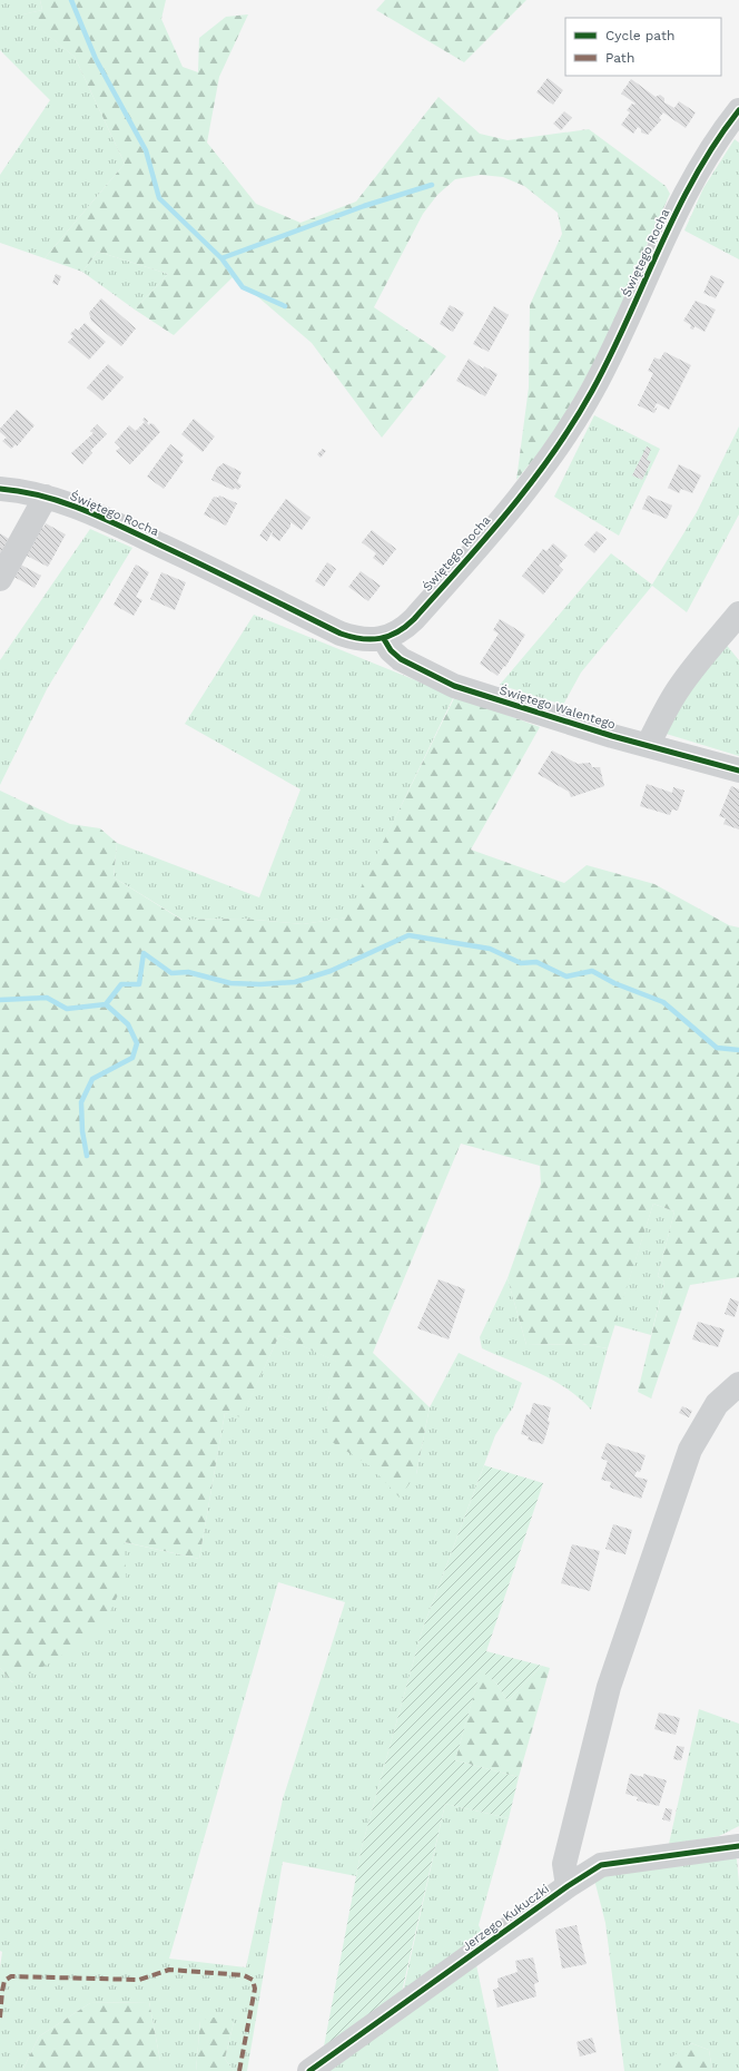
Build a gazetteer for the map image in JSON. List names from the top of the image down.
{
  "streets": {
    "street": ["Świętego Rocha", "Świętego Walentego", "Jerzego Kukuczki"]
  },
  "crossings": [
    ["Świętego Rocha", "Świętego Walentego"]
  ],
  "legend": ["Cycle path", "Path"]
}
